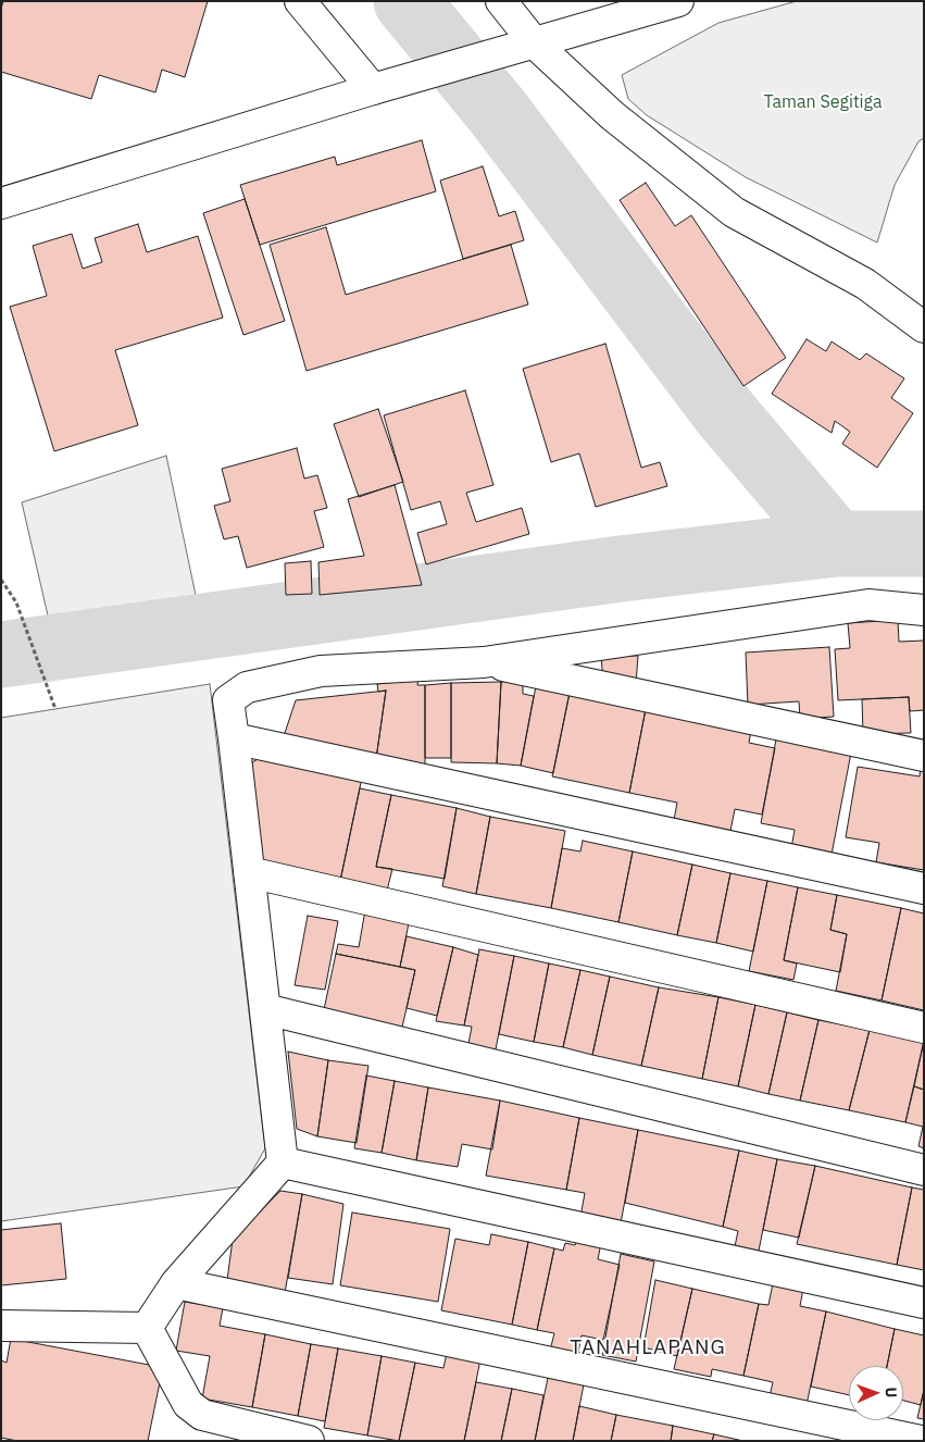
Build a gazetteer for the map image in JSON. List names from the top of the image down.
{
  "districts": ["TANAHLAPANG"],
  "parks": ["Taman Segitiga"],
  "north": "right"
}
